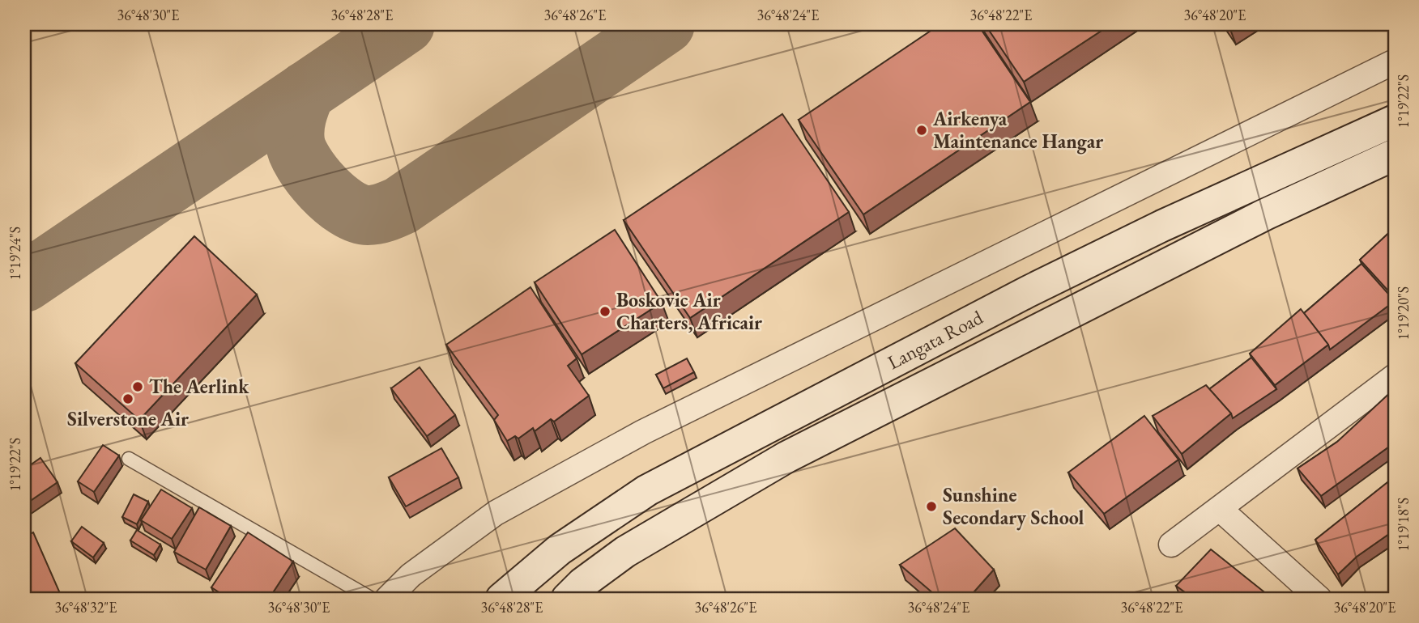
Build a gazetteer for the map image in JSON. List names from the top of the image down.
{
  "streets": {
    "main road": ["Langata Road"]
  },
  "places": [
    "Airkenya Maintenance Hangar",
    "Boskovic Air Charters, Africair",
    "The Aerlink",
    "Silverstone Air",
    "Sunshine Secondary School"
  ],
  "coordinates": [
    "36°48'30\"E",
    "36°48'28\"E",
    "36°48'26\"E",
    "36°48'24\"E",
    "36°48'22\"E",
    "36°48'20\"E",
    "1°19'22\"S",
    "1°19'24\"S",
    "1°19'20\"S",
    "1°19'18\"S",
    "36°48'32\"E"
  ]
}
